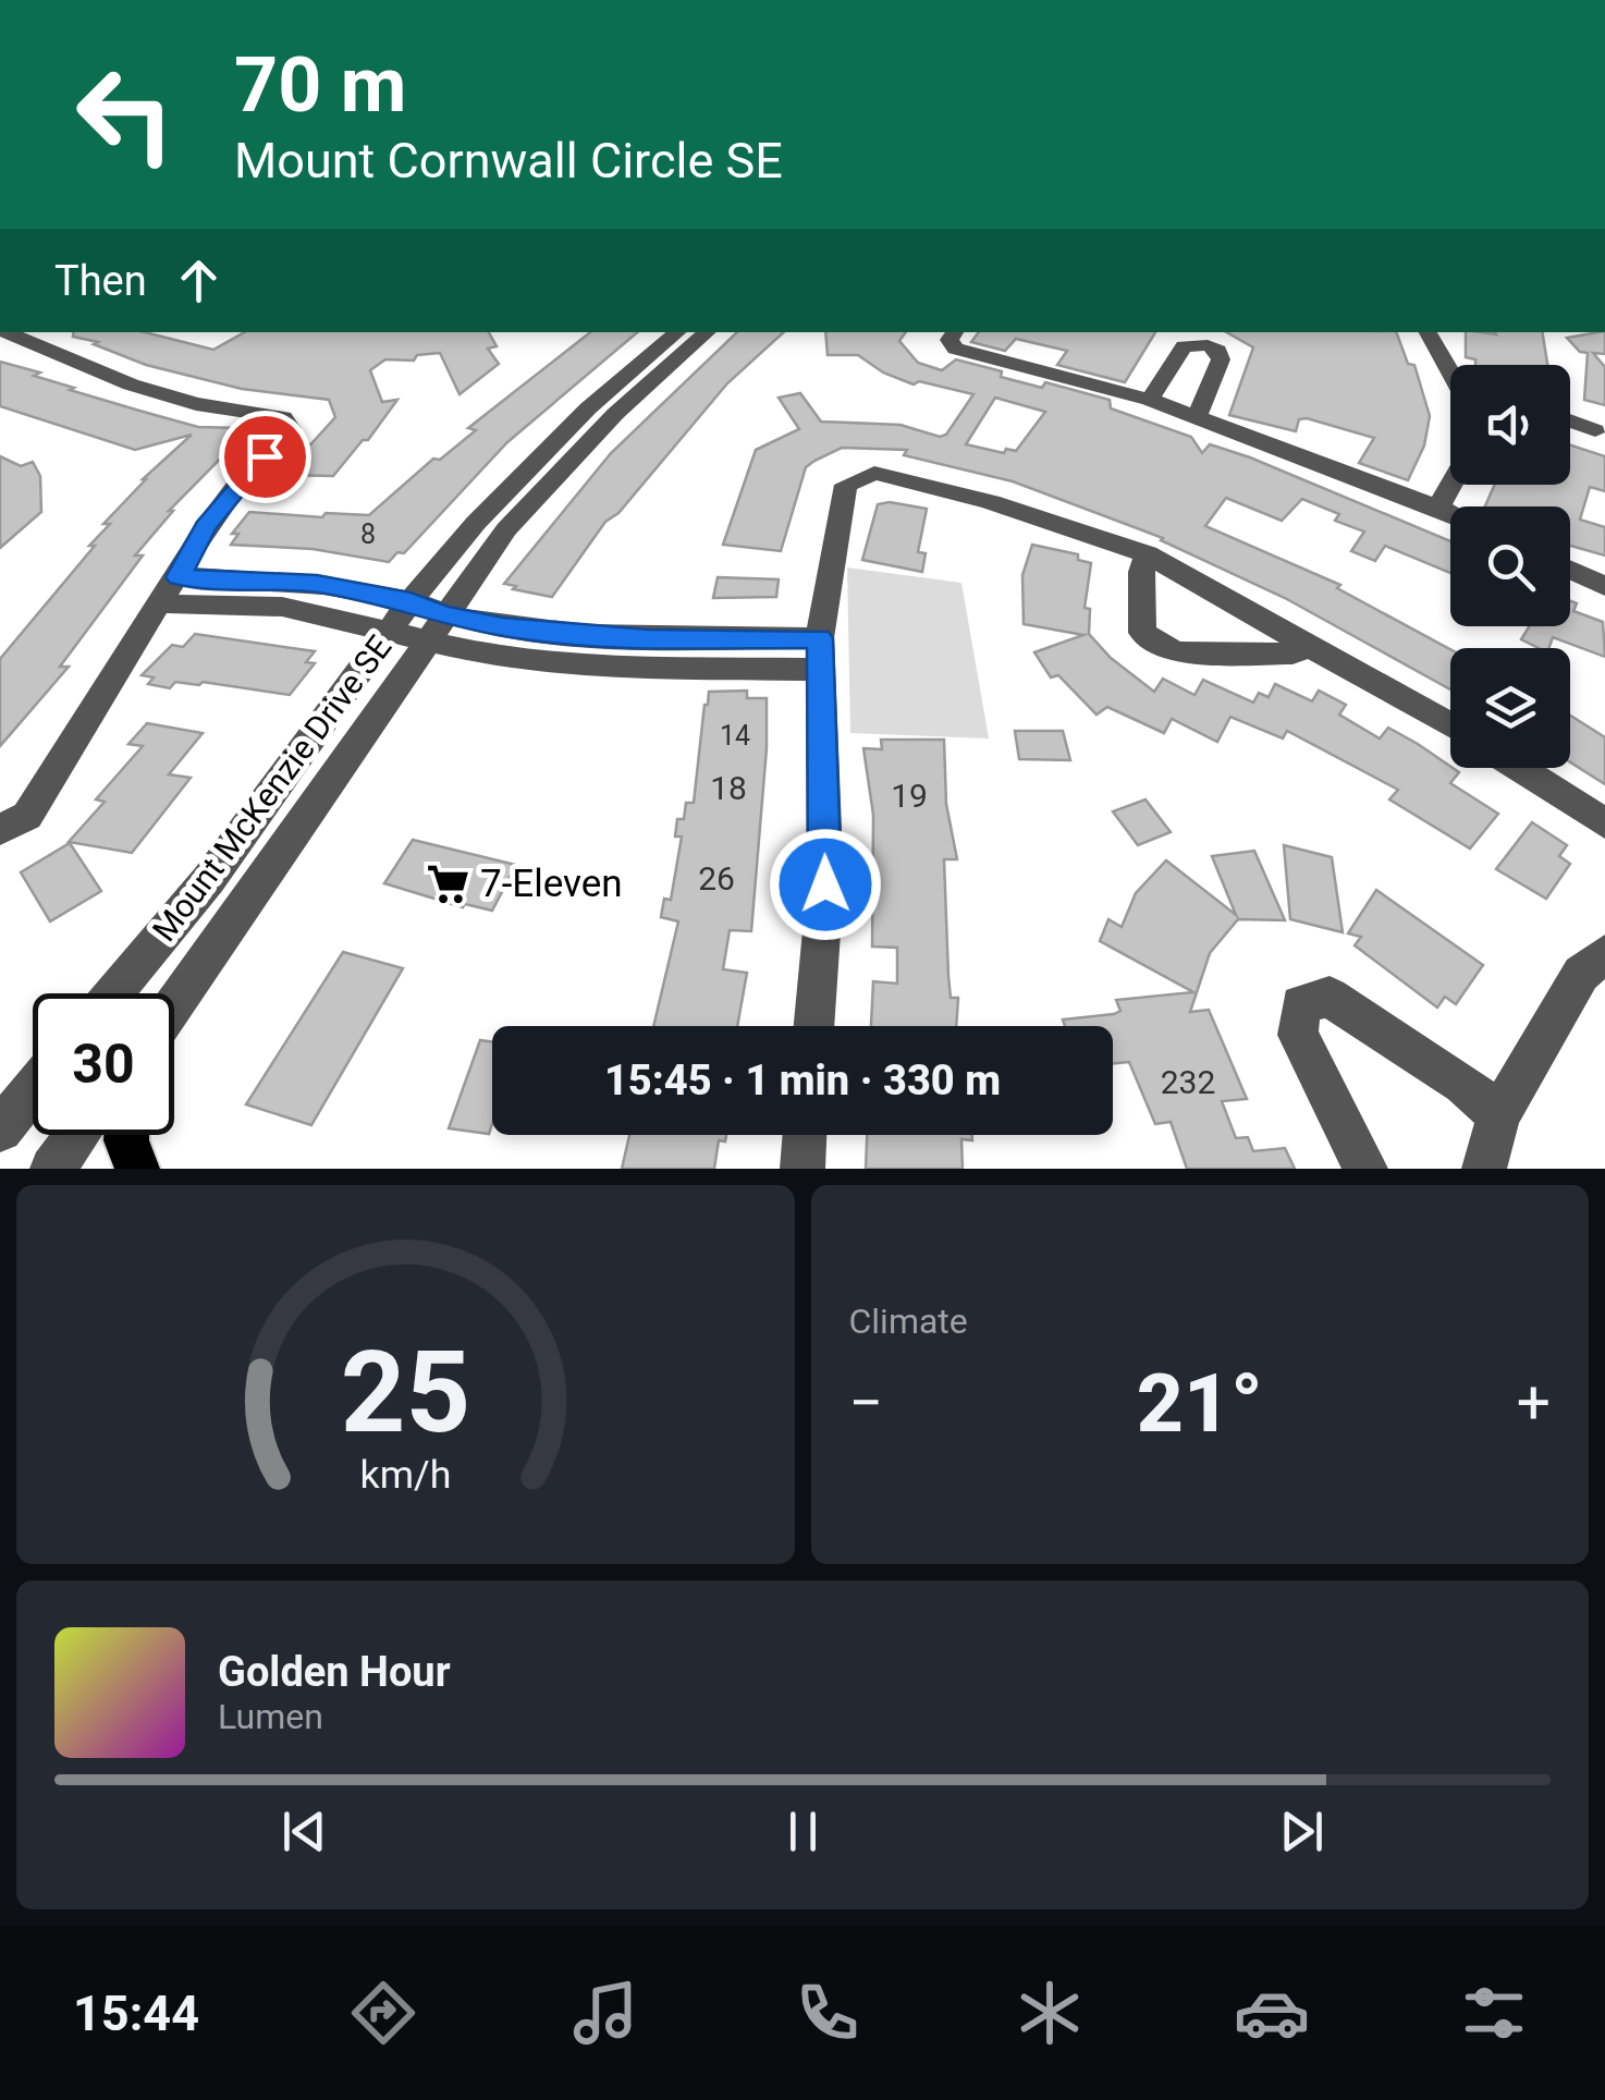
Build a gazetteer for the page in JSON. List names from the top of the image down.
{
  "streets": {
    "street": ["Mount McKenzie Drive SE"]
  },
  "places": {
    "supermarket": ["7-Eleven"]
  },
  "house_numbers": [
    "8",
    "14",
    "18",
    "19",
    "26",
    "232"
  ],
  "page": {
    "turn": ["70 m", "Mount Cornwall Circle SE"],
    "then": "Then",
    "limit": "30",
    "trip": "15:45 · 1 min · 330 m",
    "tile": "Climate",
    "heat": ["−", "21°", "+"],
    "song": ["Golden Hour", "Lumen"],
    "tabs": "15:44",
    "gauge": ["25", "km/h"]
  }
}
